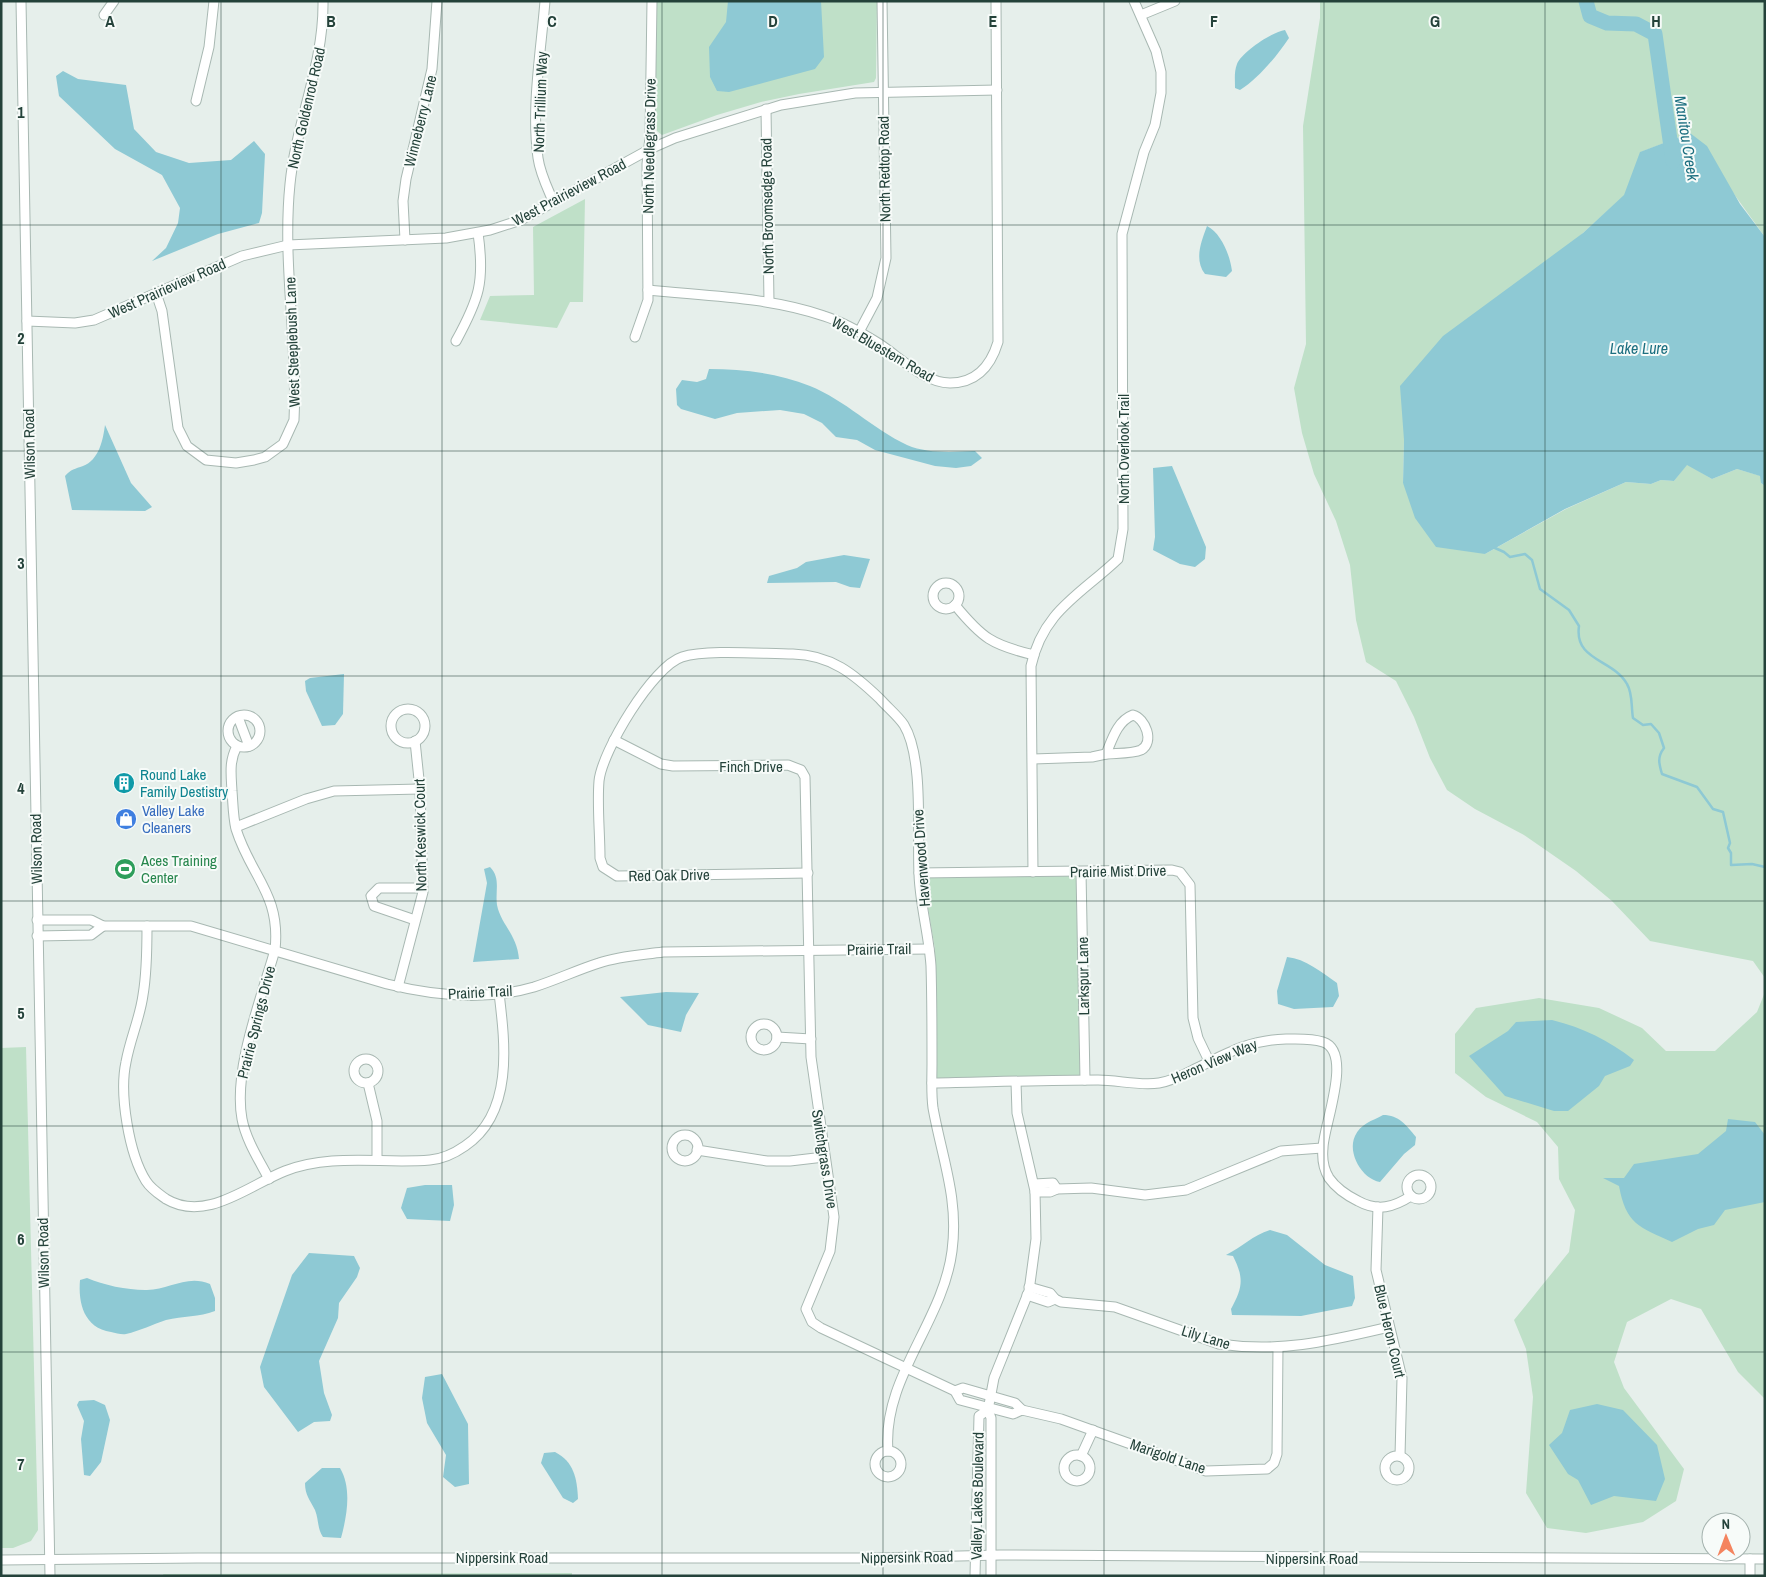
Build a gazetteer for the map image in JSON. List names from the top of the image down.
{
  "streets": {
    "street": [
      "North Trillium Way",
      "North Goldenrod Road",
      "Winneberry Lane",
      "North Needlegrass Drive",
      "North Redtop Road",
      "West Prairieview Road",
      "North Broomsedge Road",
      "West Steeplebush Lane",
      "West Bluestem Road",
      "Wilson Road",
      "North Overlook Trail",
      "Finch Drive",
      "North Keswick Court",
      "Havenwood Drive",
      "Prairie Mist Drive",
      "Red Oak Drive",
      "Prairie Trail",
      "Larkspur Lane",
      "Prairie Springs Drive",
      "Heron View Way",
      "Switchgrass Drive",
      "Blue Heron Court",
      "Lily Lane",
      "Marigold Lane",
      "Valley Lakes Boulevard",
      "Nippersink Road"
    ]
  },
  "crossings": [
    ["North Trillium Way", "West Prairieview Road"],
    ["North Goldenrod Road", "West Prairieview Road"],
    ["North Goldenrod Road", "West Steeplebush Lane"],
    ["Winneberry Lane", "West Prairieview Road"],
    ["North Needlegrass Drive", "West Prairieview Road"],
    ["North Needlegrass Drive", "West Bluestem Road"],
    ["North Redtop Road", "West Prairieview Road"],
    ["North Redtop Road", "West Bluestem Road"],
    ["West Prairieview Road", "North Broomsedge Road"],
    ["West Prairieview Road", "West Steeplebush Lane"],
    ["West Prairieview Road", "West Bluestem Road"],
    ["West Prairieview Road", "Wilson Road"],
    ["North Broomsedge Road", "West Bluestem Road"],
    ["Wilson Road", "Prairie Trail"],
    ["Wilson Road", "Nippersink Road"],
    ["North Overlook Trail", "Prairie Mist Drive"],
    ["Finch Drive", "Havenwood Drive"],
    ["Finch Drive", "Red Oak Drive"],
    ["Finch Drive", "Prairie Trail"],
    ["Finch Drive", "Switchgrass Drive"],
    ["North Keswick Court", "Prairie Trail"],
    ["Havenwood Drive", "Prairie Mist Drive"],
    ["Havenwood Drive", "Red Oak Drive"],
    ["Havenwood Drive", "Prairie Trail"],
    ["Havenwood Drive", "Heron View Way"],
    ["Havenwood Drive", "Switchgrass Drive"],
    ["Prairie Mist Drive", "Larkspur Lane"],
    ["Prairie Mist Drive", "Heron View Way"],
    ["Prairie Trail", "Prairie Springs Drive"],
    ["Prairie Trail", "Switchgrass Drive"],
    ["Larkspur Lane", "Heron View Way"],
    ["Heron View Way", "Valley Lakes Boulevard"],
    ["Switchgrass Drive", "Marigold Lane"],
    ["Blue Heron Court", "Lily Lane"],
    ["Lily Lane", "Marigold Lane"],
    ["Lily Lane", "Valley Lakes Boulevard"],
    ["Marigold Lane", "Valley Lakes Boulevard"],
    ["Valley Lakes Boulevard", "Nippersink Road"]
  ],
  "water": ["Manitou Creek", "Lake Lure"],
  "places": {
    "building": ["Round Lake Family Destistry"],
    "shop": ["Valley Lake Cleaners"],
    "sports": ["Aces Training Center"]
  },
  "north": "top",
  "grid": {
    "columns": [
      "A",
      "B",
      "C",
      "D",
      "E",
      "F",
      "G",
      "H"
    ],
    "rows": [
      "1",
      "2",
      "3",
      "4",
      "5",
      "6",
      "7"
    ]
  }
}
